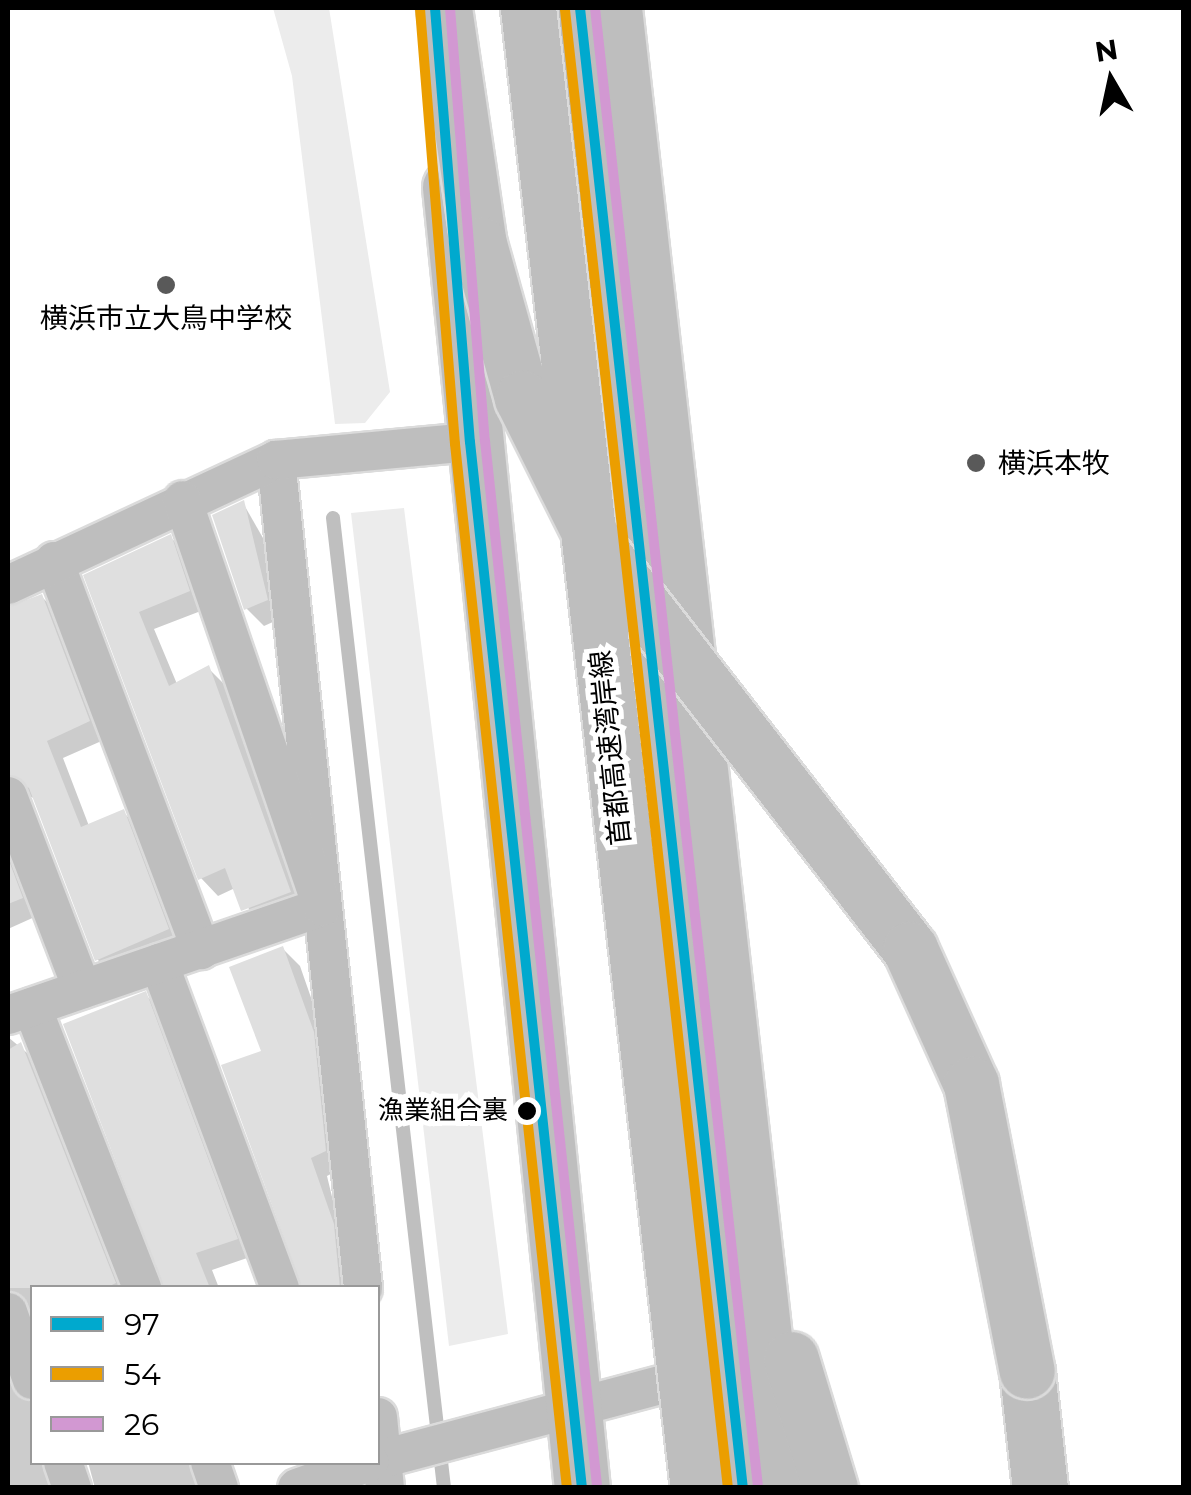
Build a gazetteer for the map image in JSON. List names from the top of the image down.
{
  "streets": {
    "highway": ["首都高速湾岸線"]
  },
  "places": ["横浜市立大鳥中学校", "横浜本牧", "漁業組合裏"],
  "lines": ["transit line 97", "transit line 26", "transit line 54"],
  "legend": ["97", "54", "26"],
  "north": "top"
}
